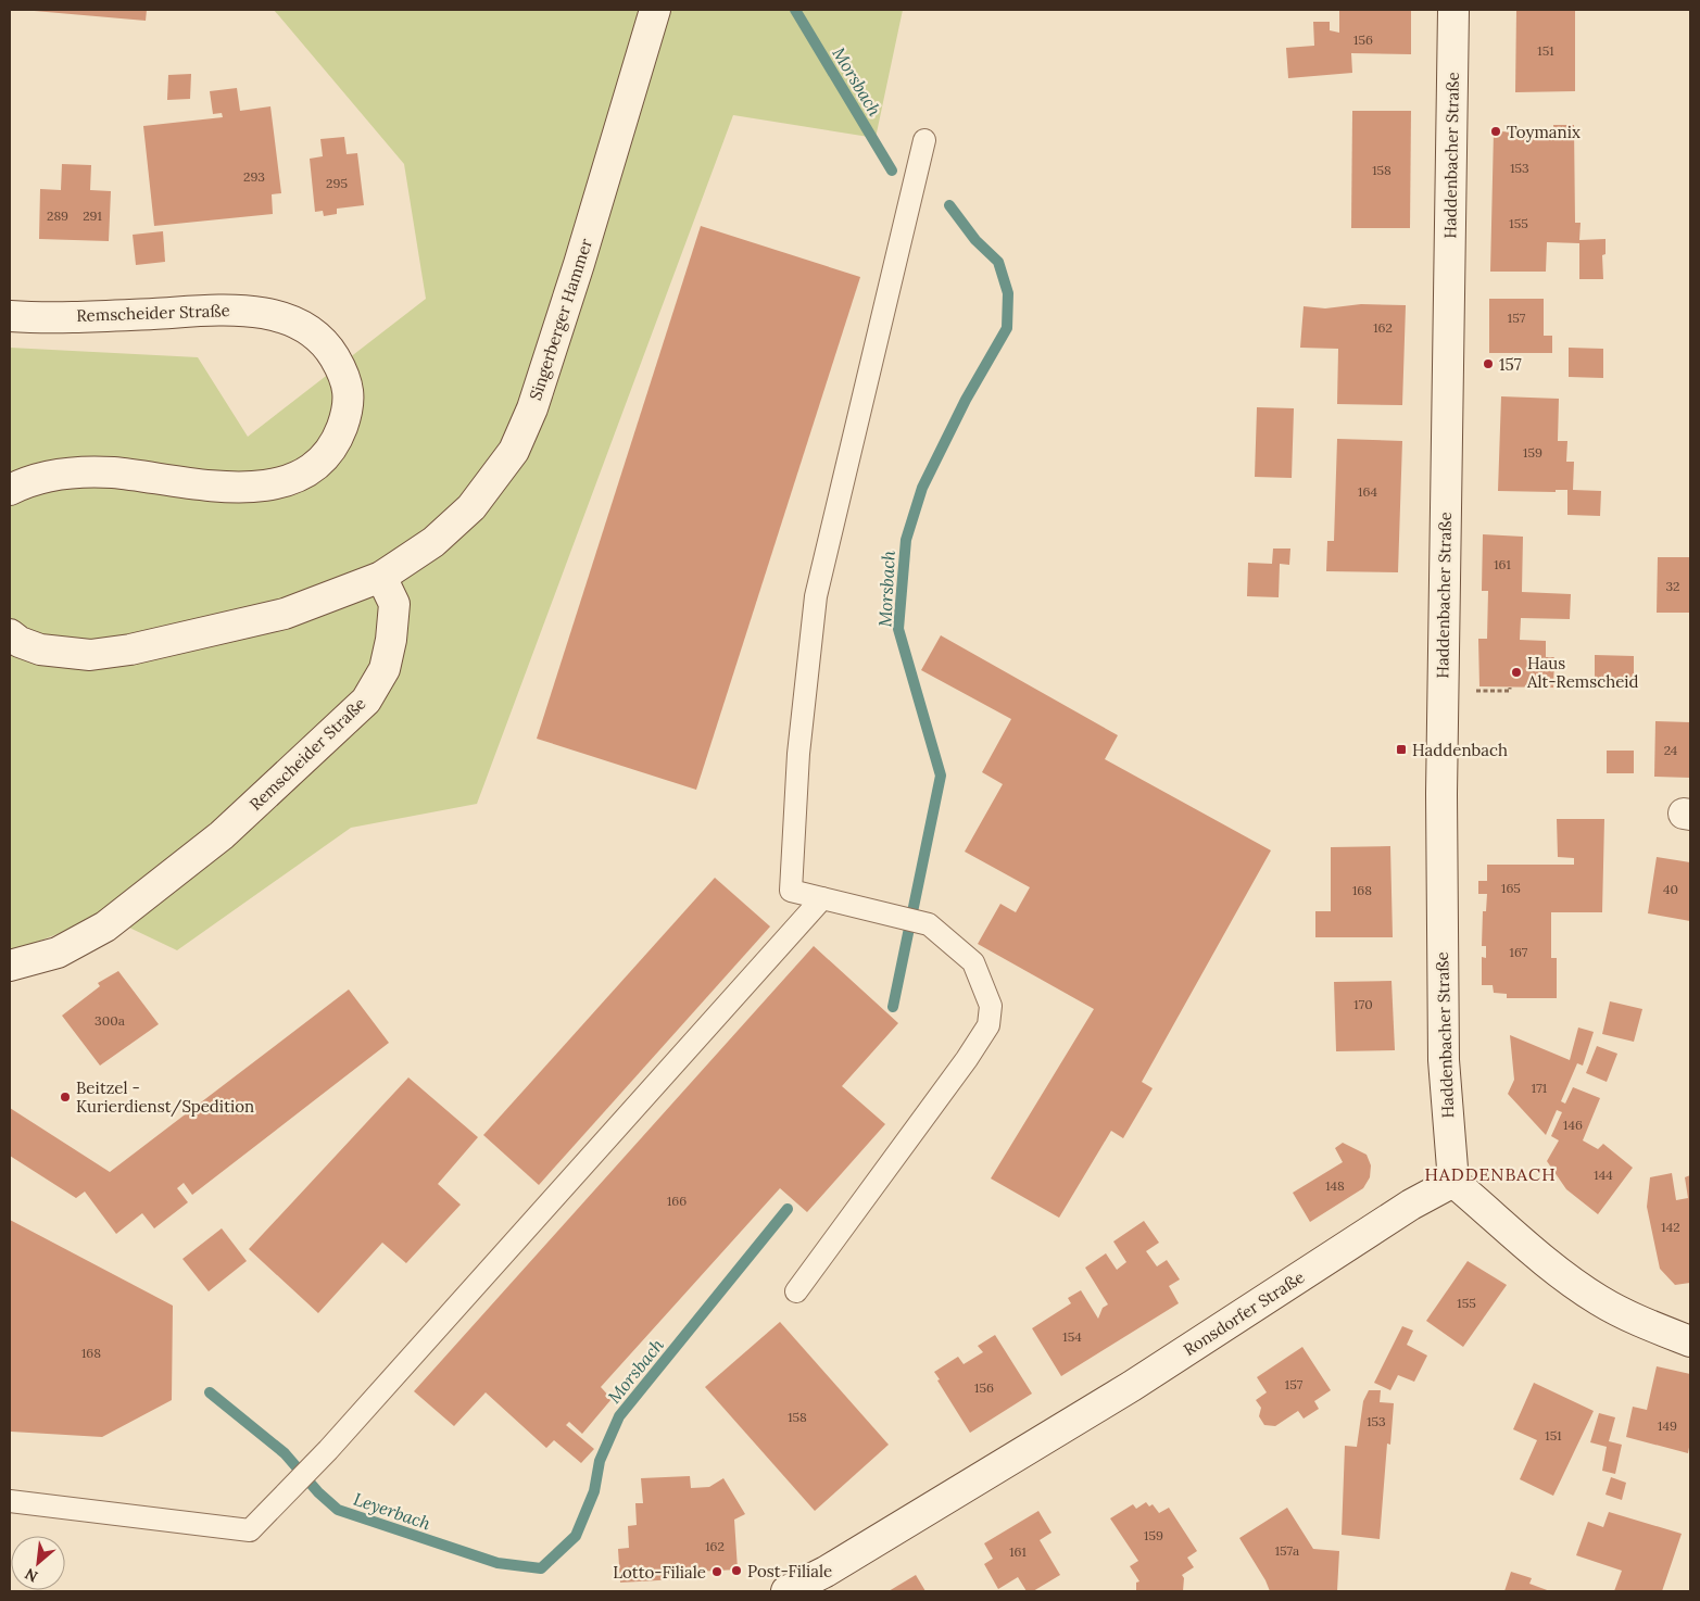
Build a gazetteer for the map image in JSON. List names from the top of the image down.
{
  "streets": {
    "main road": [
      "Haddenbacher Straße",
      "Remscheider Straße",
      "Singerberger Hammer",
      "Ronsdorfer Straße"
    ]
  },
  "crossings": [
    ["Haddenbacher Straße", "Ronsdorfer Straße"],
    ["Remscheider Straße", "Singerberger Hammer"]
  ],
  "districts": ["HADDENBACH"],
  "water": ["Morsbach", "Leyerbach"],
  "places": {
    "other": [
      "Toymanix",
      "157",
      "Haus Alt-Remscheid",
      "Beitzel - Kurierdienst/Spedition",
      "Post-Filiale",
      "Lotto-Filiale"
    ],
    "transit": ["Haddenbach"]
  },
  "house_numbers": [
    "156",
    "151",
    "153",
    "158",
    "293",
    "295",
    "289",
    "291",
    "155",
    "157",
    "162",
    "159",
    "164",
    "161",
    "32",
    "24",
    "165",
    "40",
    "168",
    "167",
    "170",
    "300a",
    "171",
    "146",
    "144",
    "148",
    "166",
    "142",
    "155",
    "154",
    "168",
    "157",
    "156",
    "158",
    "153",
    "149",
    "151",
    "159",
    "162",
    "157a",
    "161"
  ],
  "north": "bottom left"
}
